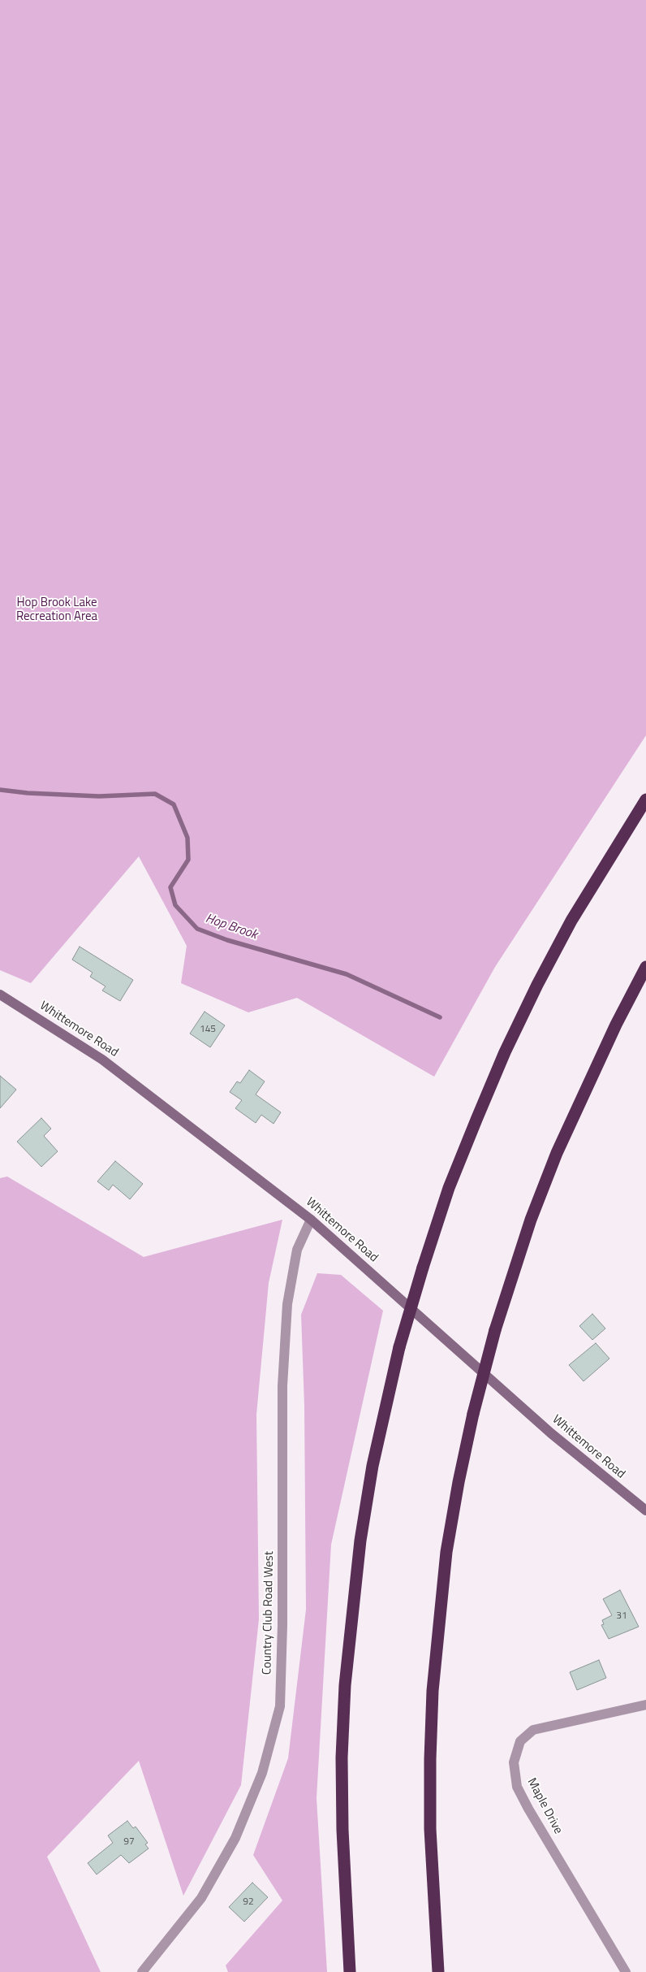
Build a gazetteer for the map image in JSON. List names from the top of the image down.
{
  "streets": {
    "main road": ["Whittemore Road"],
    "street": ["Country Club Road West", "Maple Drive"]
  },
  "crossings": [
    ["Whittemore Road", "Country Club Road West"]
  ],
  "water": ["Hop Brook"],
  "parks": ["Hop Brook Lake Recreation Area"],
  "house_numbers": [
    "145",
    "31",
    "97",
    "92"
  ]
}
